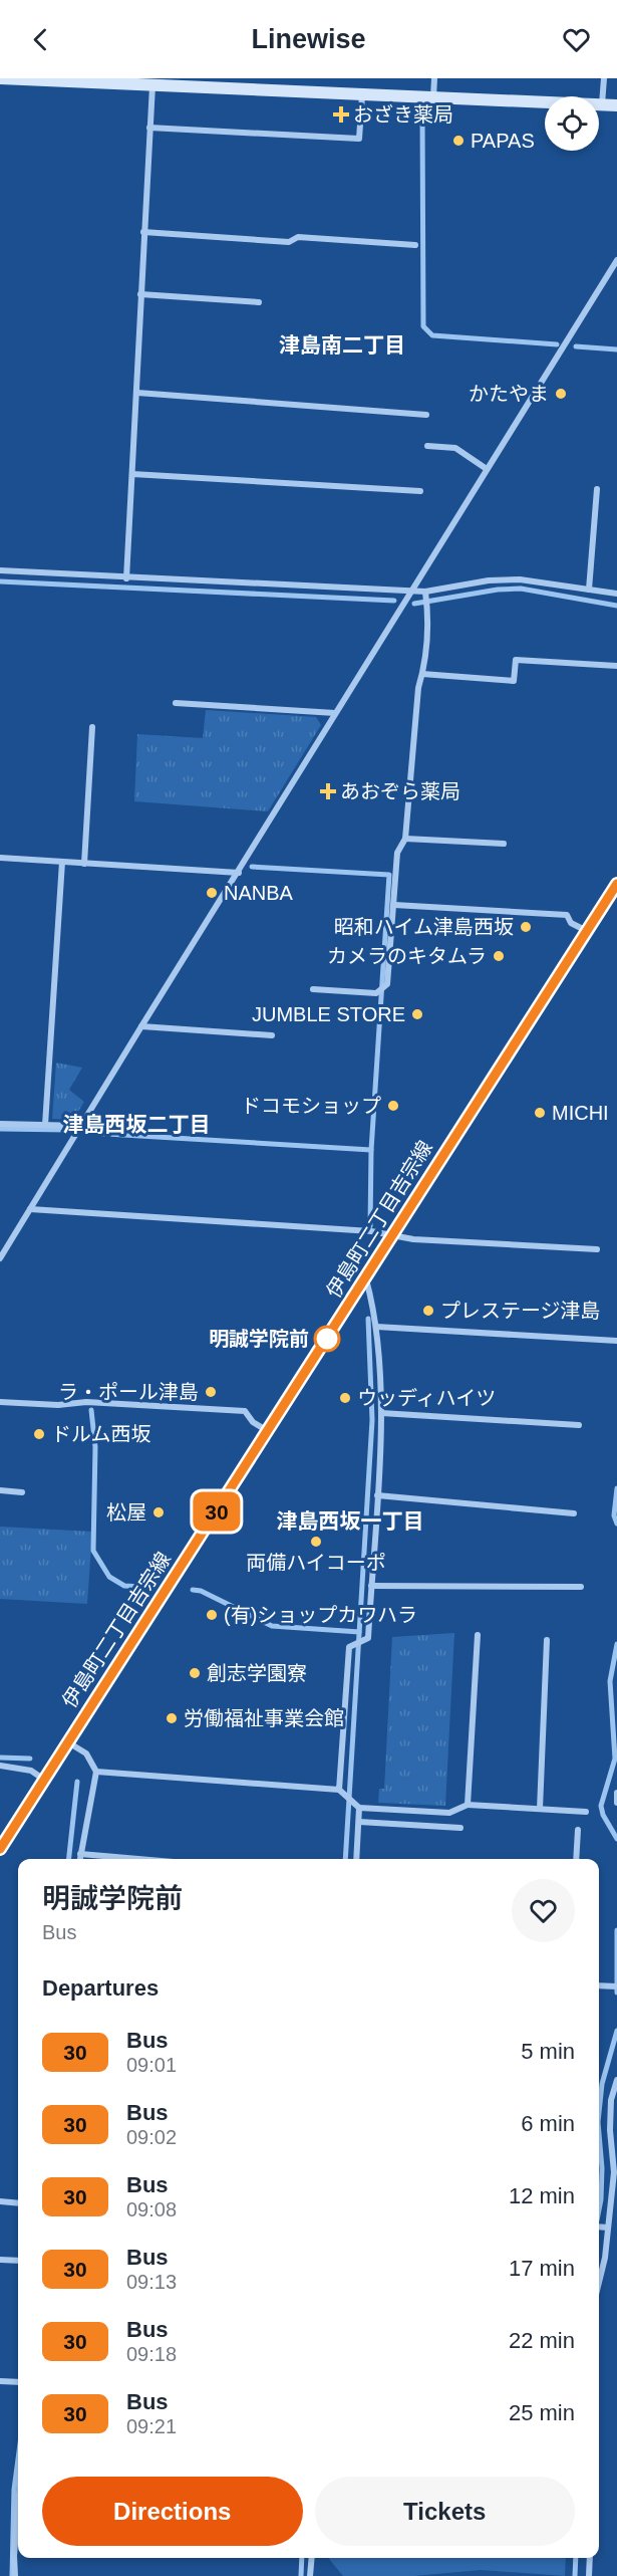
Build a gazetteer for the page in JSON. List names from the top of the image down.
{
  "streets": {
    "street": ["伊島町二丁目吉宗線"]
  },
  "districts": ["津島南二丁目", "津島西坂二丁目", "津島西坂一丁目"],
  "places": {
    "health": ["おざき薬局", "あおぞら薬局"],
    "other": [
      "PAPAS",
      "かたやま",
      "NANBA",
      "昭和ハイム津島西坂",
      "カメラのキタムラ",
      "JUMBLE STORE",
      "ドコモショップ",
      "MICHI",
      "プレステージ津島",
      "明誠学院前",
      "ラ・ポール津島",
      "ウッディハイツ",
      "ドルム西坂",
      "松屋",
      "両備ハイコーポ",
      "(有)ショップカワハラ",
      "創志学園寮",
      "労働福祉事業会館"
    ]
  },
  "lines": ["bus line 30"],
  "page": {
    "header": "Linewise",
    "on_map": "30",
    "heading": [
      ["明誠学院前", "Bus"],
      "Departures"
    ],
    "list": [
      {
        "mark": "30",
        "name": "Bus",
        "note": "09:01",
        "value": "5 min"
      },
      {
        "mark": "30",
        "name": "Bus",
        "note": "09:02",
        "value": "6 min"
      },
      {
        "mark": "30",
        "name": "Bus",
        "note": "09:08",
        "value": "12 min"
      },
      {
        "mark": "30",
        "name": "Bus",
        "note": "09:13",
        "value": "17 min"
      },
      {
        "mark": "30",
        "name": "Bus",
        "note": "09:18",
        "value": "22 min"
      },
      {
        "mark": "30",
        "name": "Bus",
        "note": "09:21",
        "value": "25 min"
      }
    ],
    "buttons": ["Directions", "Tickets"]
  }
}
